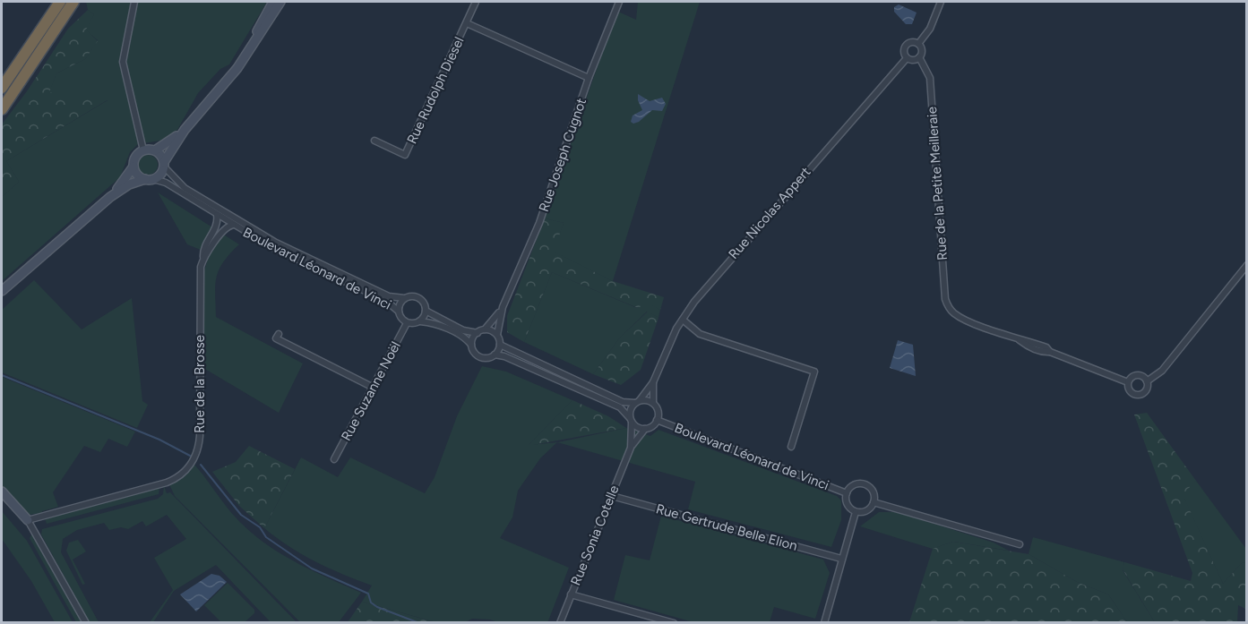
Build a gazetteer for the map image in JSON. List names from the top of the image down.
{
  "streets": {
    "street": [
      "Rue Rudolph Diesel",
      "Rue Joseph Cugnot",
      "Rue de la Petite Meilleraie",
      "Rue Nicolas Appert",
      "Boulevard Léonard de Vinci",
      "Rue de la Brosse",
      "Rue Suzanne Noël",
      "Rue Gertrude Belle Elion",
      "Rue Sonia Cotelle"
    ]
  },
  "crossings": [
    ["Rue Rudolph Diesel", "Rue Joseph Cugnot"],
    ["Rue de la Petite Meilleraie", "Rue Nicolas Appert"],
    ["Boulevard Léonard de Vinci", "Rue de la Brosse"],
    ["Boulevard Léonard de Vinci", "Rue Suzanne Noël"],
    ["Rue Gertrude Belle Elion", "Rue Sonia Cotelle"]
  ]
}
